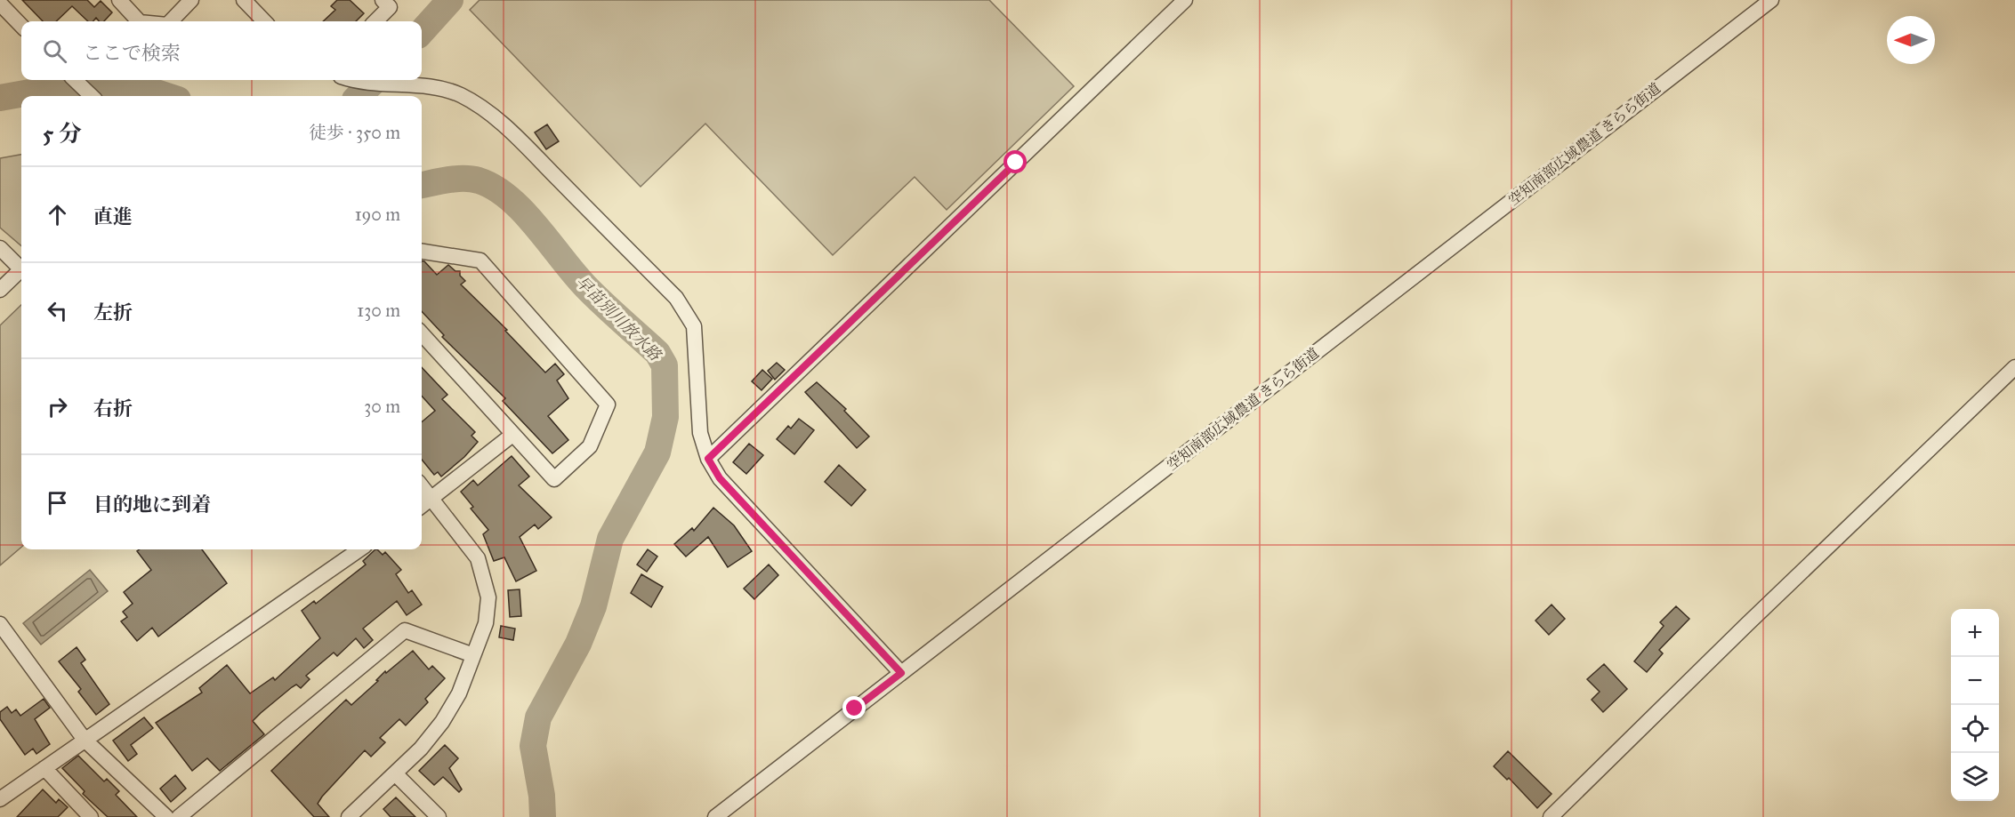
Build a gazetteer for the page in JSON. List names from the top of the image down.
{
  "streets": {
    "street": ["空知南部広域農道 きらら街道"]
  },
  "water": ["早苗別川放水路"],
  "north": "left",
  "page": {
    "search": "ここで検索",
    "heading": ["5 分", "徒歩 · 350 m"],
    "list": [
      ["直進", "190 m"],
      ["左折", "130 m"],
      ["右折", "30 m"],
      "目的地に到着"
    ],
    "map_buttons": ["+", "−"]
  }
}
